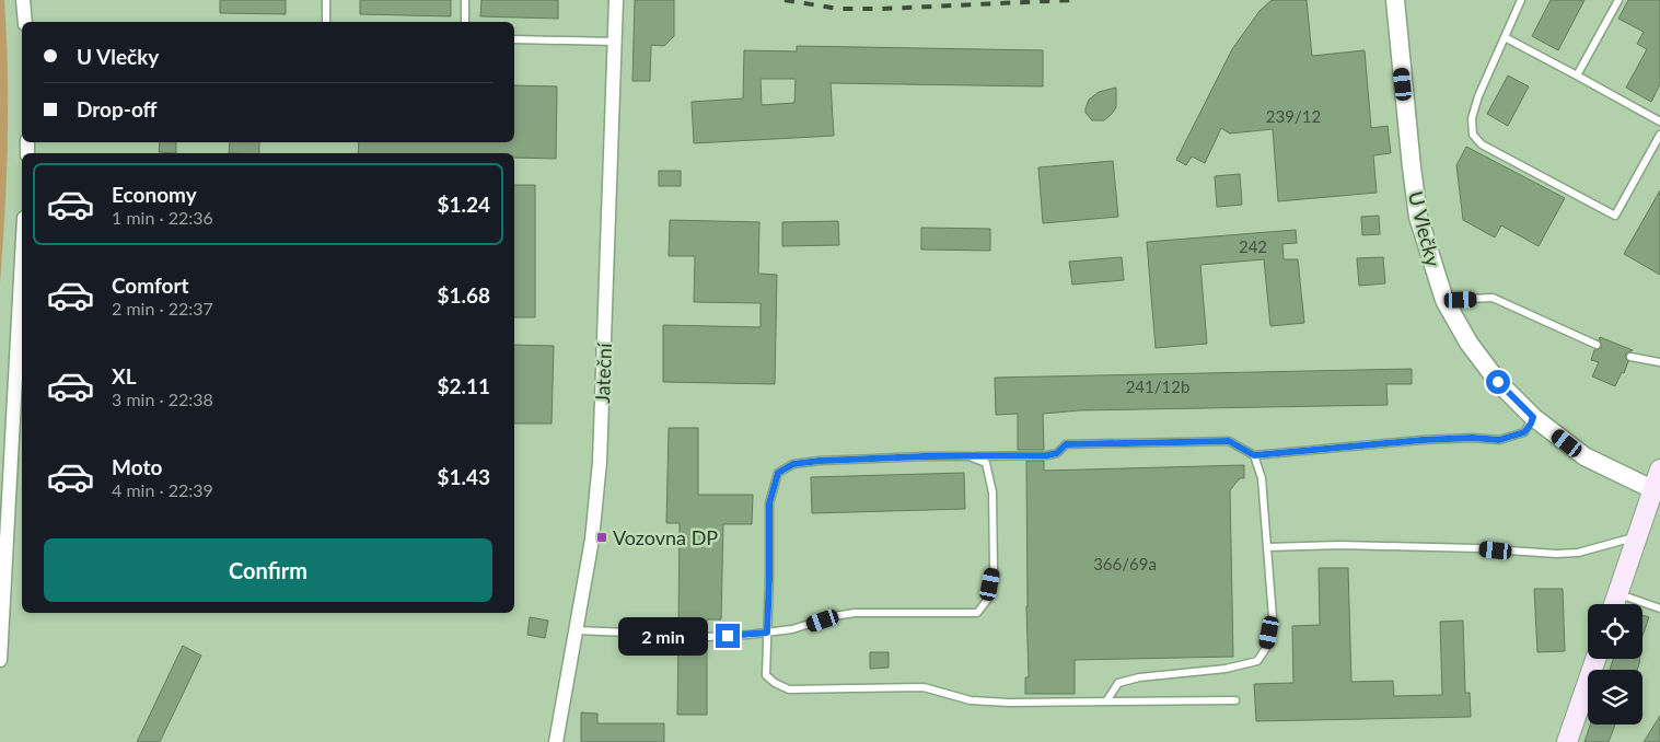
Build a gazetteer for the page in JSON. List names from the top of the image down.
{
  "streets": {
    "street": ["U Vlečky", "Jateční"]
  },
  "places": {
    "transit": ["Vozovna DP"]
  },
  "house_numbers": [
    "239/12",
    "242",
    "241/12b",
    "366/69a"
  ],
  "page": {
    "banner": ["U Vlečky", "Drop-off"],
    "list": [
      {
        "name": "Economy",
        "note": "1 min · 22:36",
        "value": "$1.24"
      },
      {
        "name": "Comfort",
        "note": "2 min · 22:37",
        "value": "$1.68"
      },
      {
        "name": "XL",
        "note": "3 min · 22:38",
        "value": "$2.11"
      },
      {
        "name": "Moto",
        "note": "4 min · 22:39",
        "value": "$1.43"
      }
    ],
    "buttons": "Confirm",
    "bubble": "2 min"
  }
}
